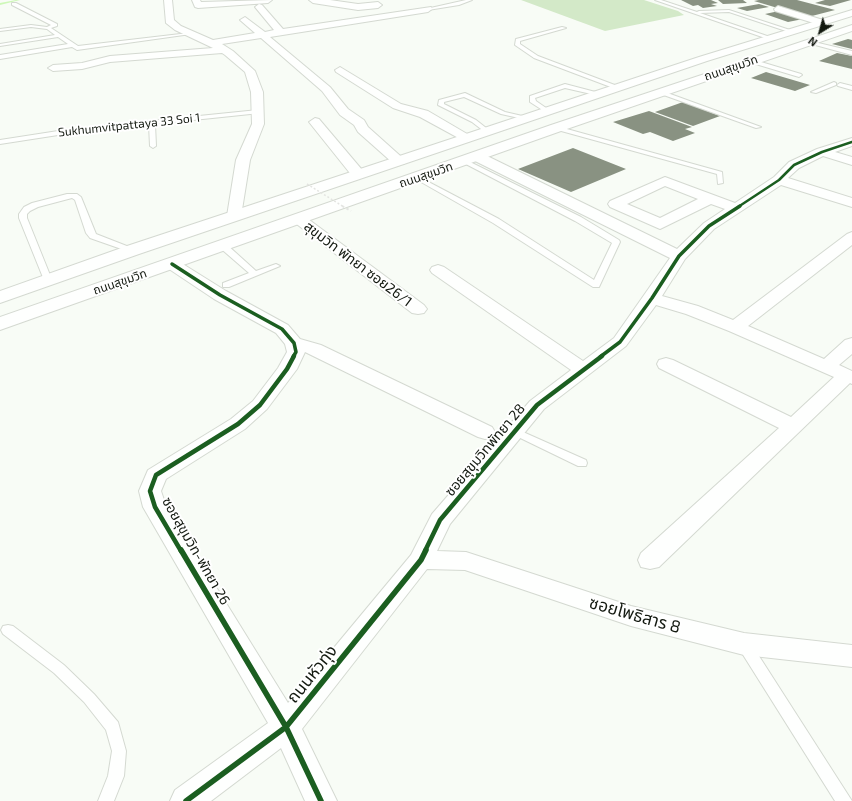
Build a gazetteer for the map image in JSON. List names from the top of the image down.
{
  "streets": {
    "highway": ["ถนนสุขุมวิท"],
    "street": [
      "สุขุมวิท พัทยา ซอย26/1",
      "ซอยสุขุมวิทพัทยา 28",
      "ซอยสุขุมวิท-พัทยา 26",
      "ซอยโพธิสาร 8",
      "ถนนหัวทุ่ง"
    ],
    "lane": ["Sukhumvitpattaya 33 Soi 1"]
  },
  "crossings": [
    ["ถนนสุขุมวิท", "สุขุมวิท พัทยา ซอย26/1"],
    ["ซอยสุขุมวิทพัทยา 28", "ซอยโพธิสาร 8"],
    ["ซอยสุขุมวิทพัทยา 28", "ถนนหัวทุ่ง"],
    ["ซอยสุขุมวิท-พัทยา 26", "ถนนหัวทุ่ง"],
    ["ซอยโพธิสาร 8", "ถนนหัวทุ่ง"]
  ],
  "north": "bottom left"
}
